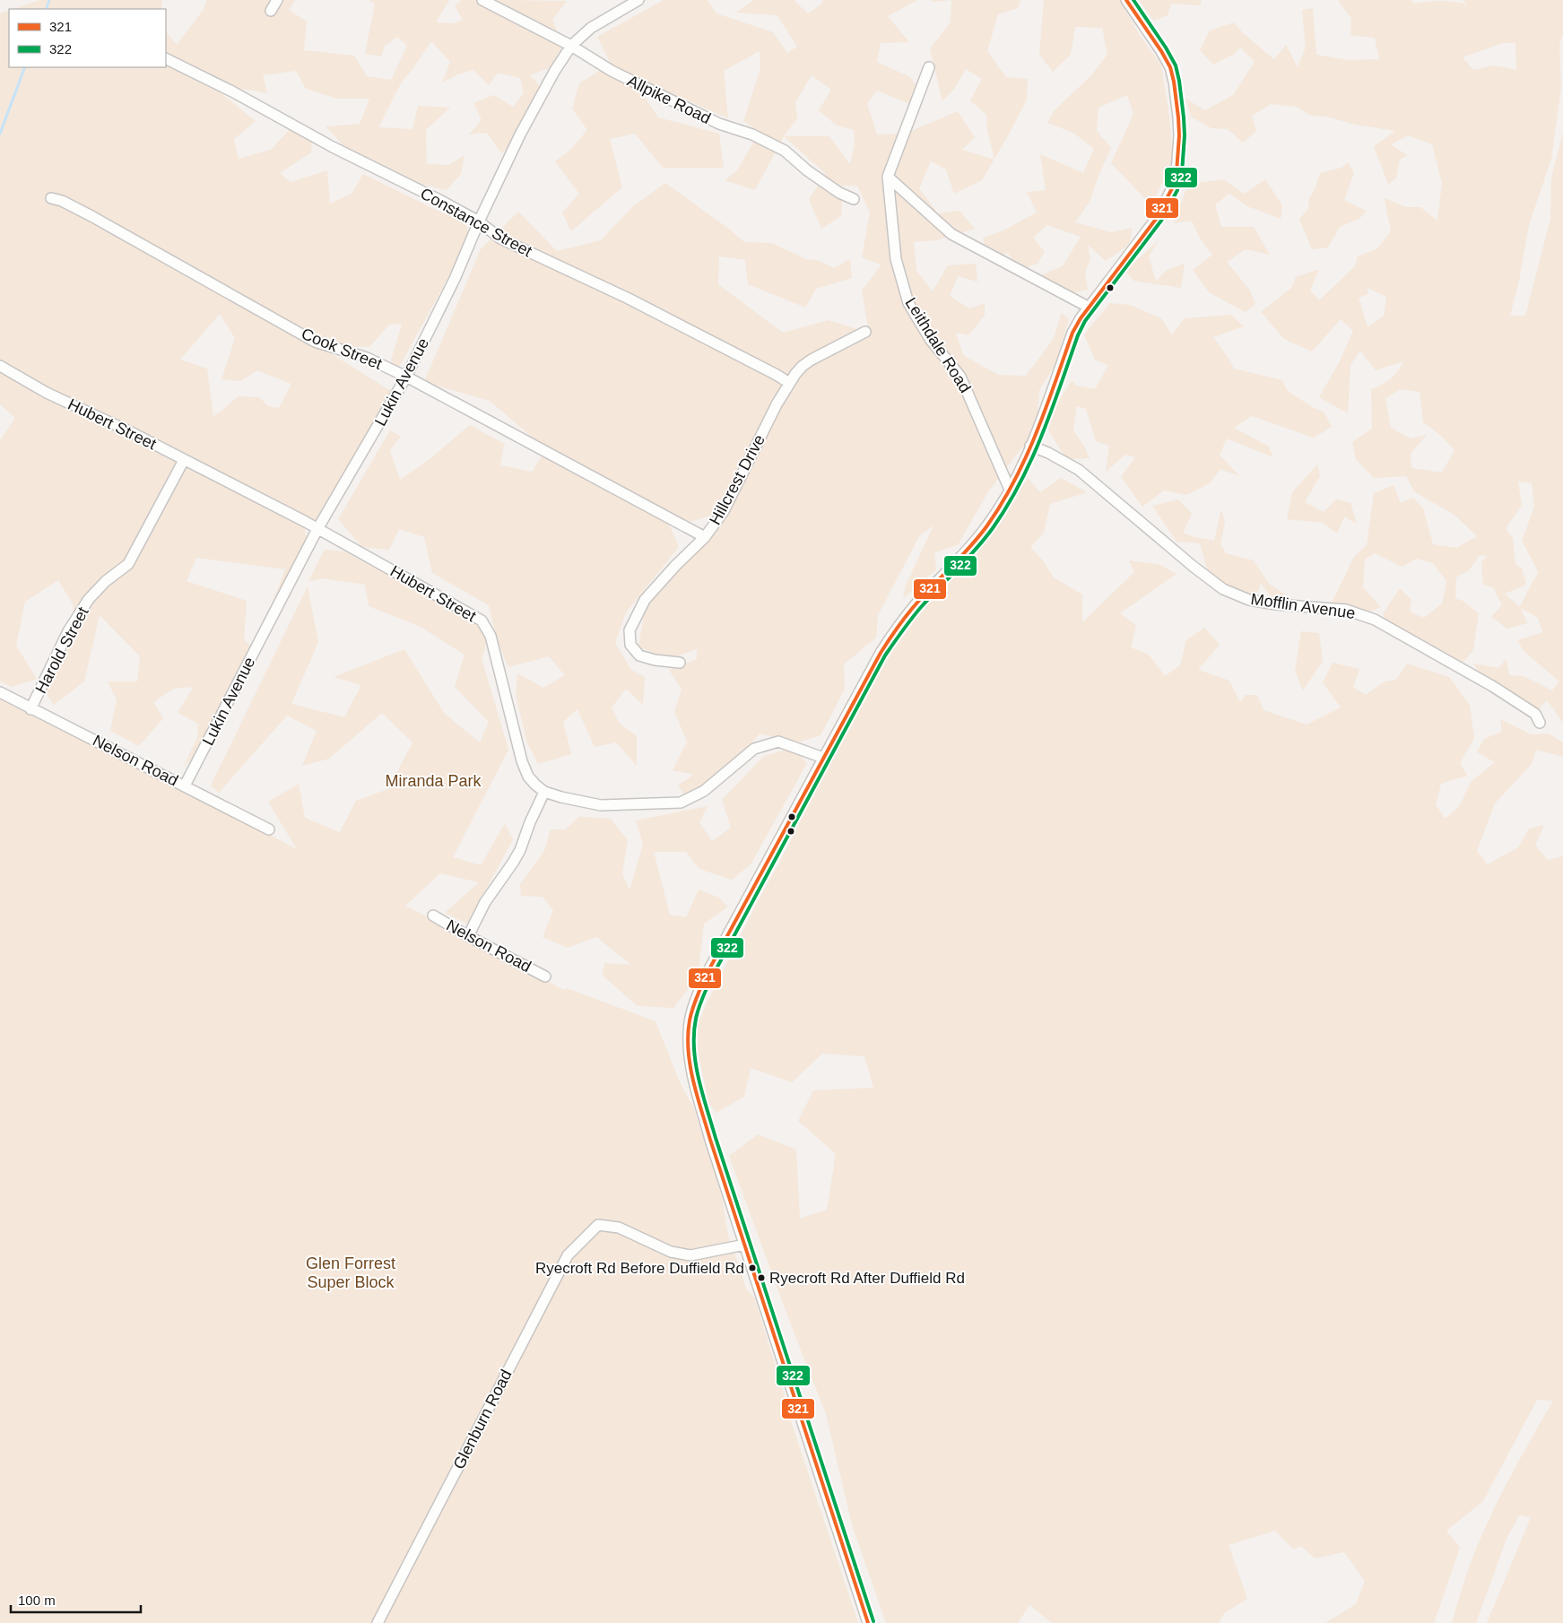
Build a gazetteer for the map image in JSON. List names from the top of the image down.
{
  "streets": {
    "street": [
      "Allpike Road",
      "Constance Street",
      "Leithdale Road",
      "Cook Street",
      "Lukin Avenue",
      "Hubert Street",
      "Hillcrest Drive",
      "Mofflin Avenue",
      "Harold Street",
      "Nelson Road",
      "Glenburn Road"
    ]
  },
  "crossings": [
    ["Allpike Road", "Lukin Avenue"],
    ["Constance Street", "Lukin Avenue"],
    ["Constance Street", "Hillcrest Drive"],
    ["Cook Street", "Lukin Avenue"],
    ["Cook Street", "Hillcrest Drive"],
    ["Lukin Avenue", "Hubert Street"],
    ["Lukin Avenue", "Nelson Road"],
    ["Hubert Street", "Harold Street"],
    ["Harold Street", "Nelson Road"]
  ],
  "parks": ["Miranda Park", "Glen Forrest Super Block"],
  "places": ["Ryecroft Rd Before Duffield Rd", "Ryecroft Rd After Duffield Rd"],
  "lines": ["transit line 321", "transit line 322"],
  "legend": ["321", "322"],
  "scale_bar": "100 m"
}
